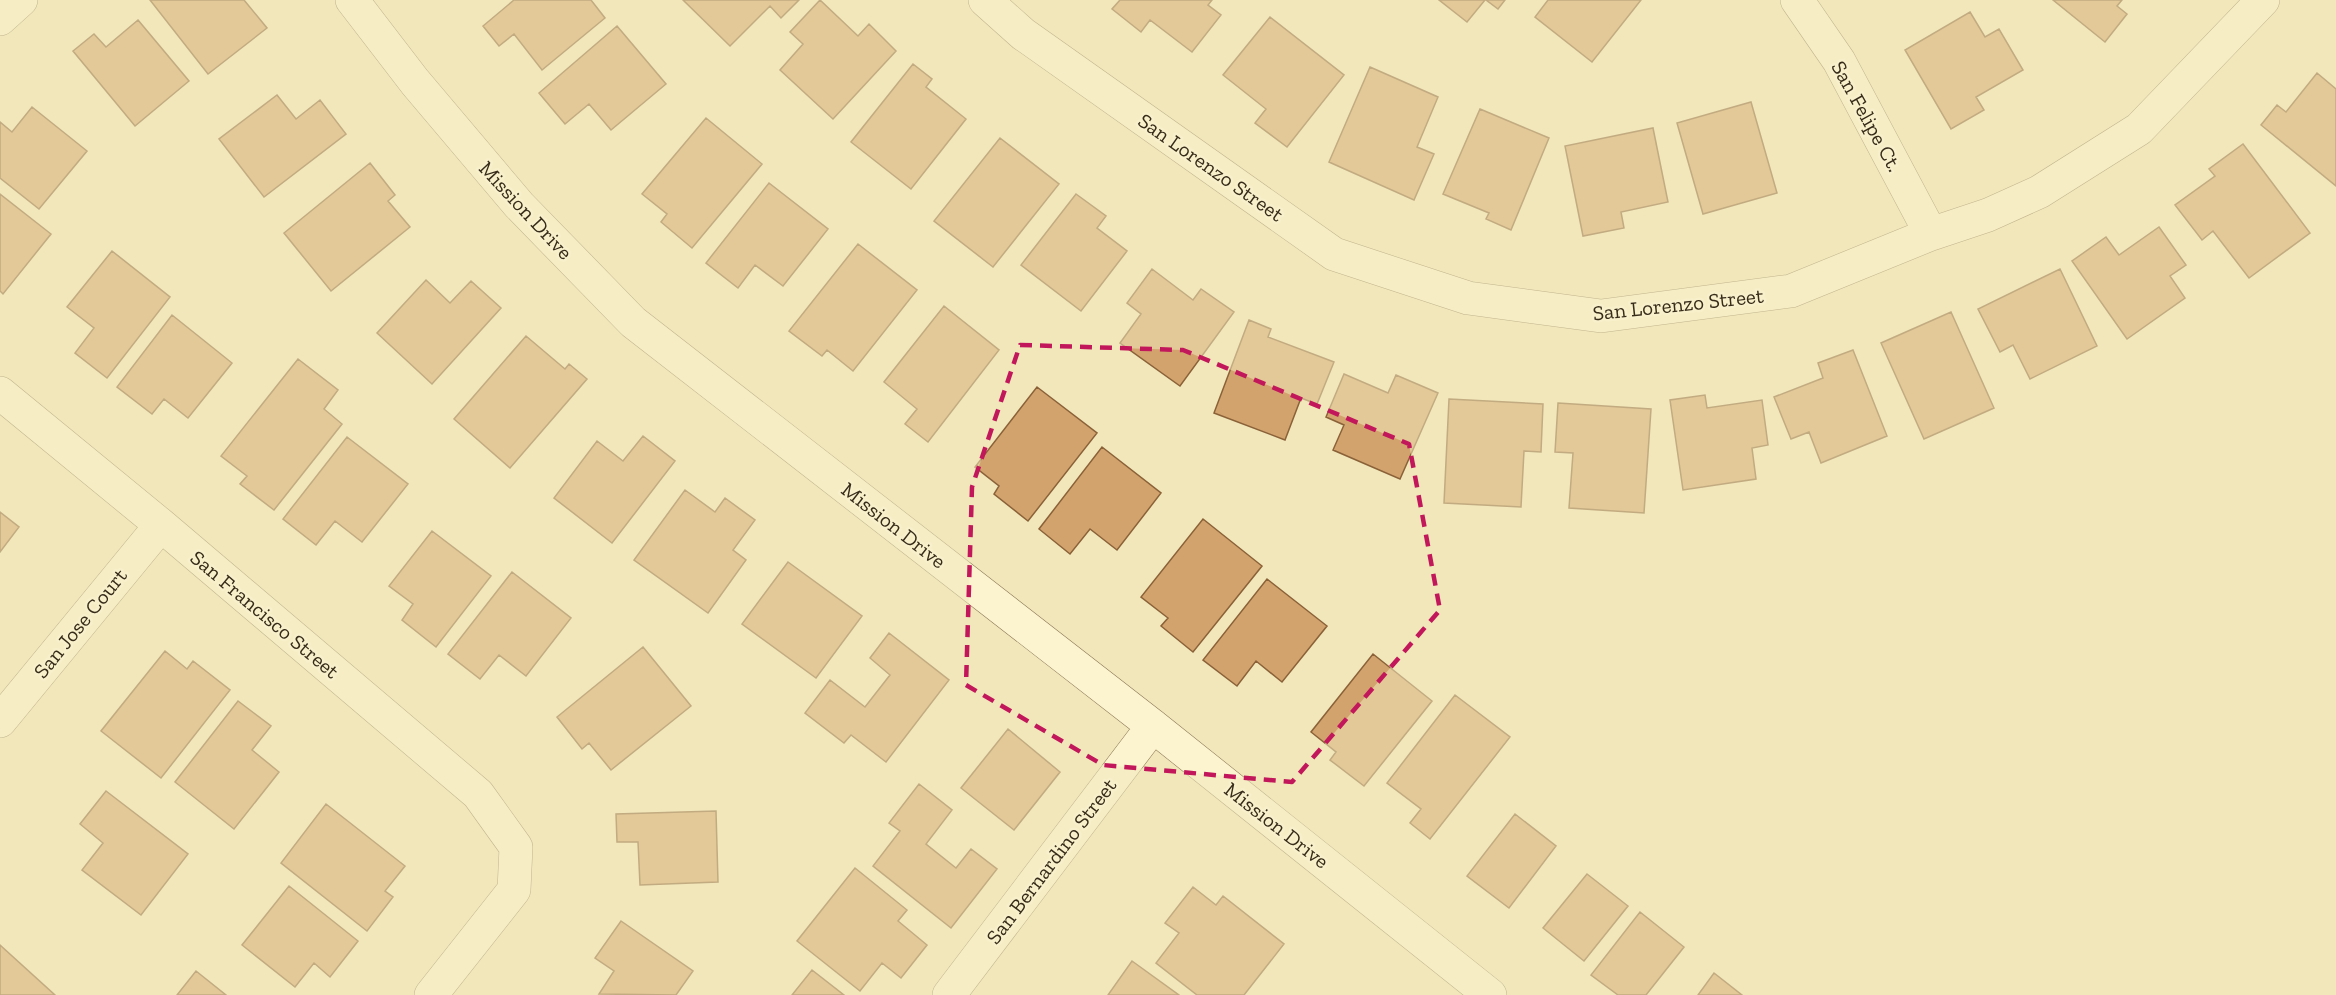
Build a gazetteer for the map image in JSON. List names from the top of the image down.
{
  "streets": {
    "street": [
      "San Felipe Ct.",
      "San Lorenzo Street",
      "Mission Drive",
      "San Francisco Street",
      "San Jose Court",
      "San Bernardino Street"
    ]
  },
  "crossings": [
    ["San Felipe Ct.", "San Lorenzo Street"],
    ["Mission Drive", "San Bernardino Street"],
    ["San Francisco Street", "San Jose Court"]
  ]
}
